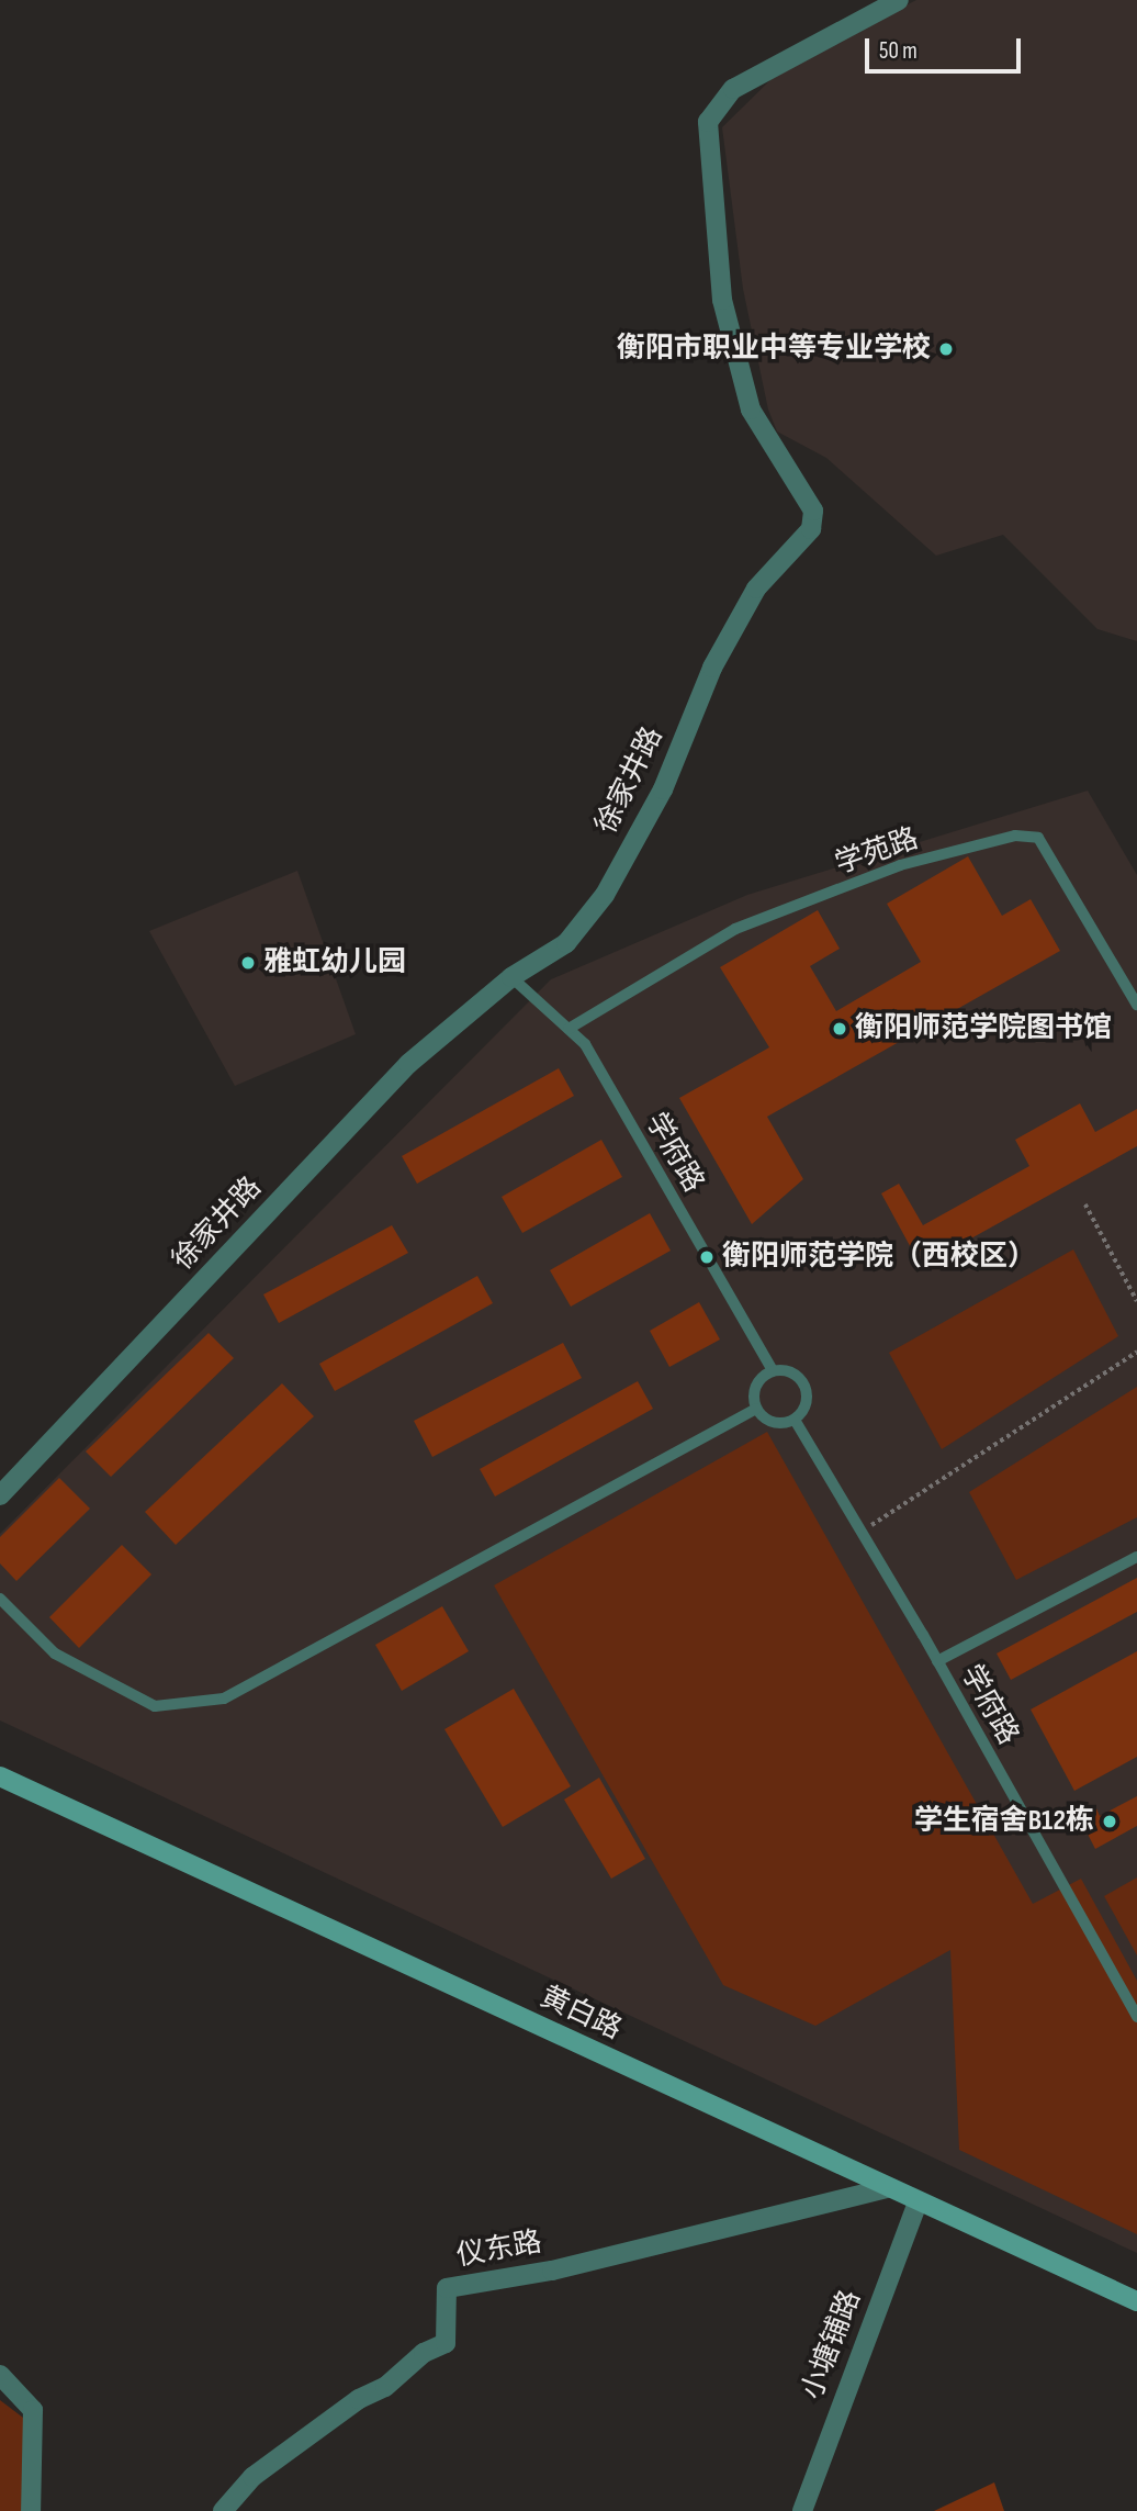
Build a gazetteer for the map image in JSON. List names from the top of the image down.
{
  "streets": {
    "main road": ["黄白路"],
    "street": ["徐家井路", "仪东路", "小塘铺路"],
    "lane": ["学苑路", "学府路"]
  },
  "crossings": [
    ["徐家井路", "学府路"],
    ["学苑路", "学府路"],
    ["黄白路", "仪东路"],
    ["黄白路", "小塘铺路"]
  ],
  "places": [
    "衡阳市职业中等专业学校",
    "雅虹幼儿园",
    "衡阳师范学院图书馆",
    "衡阳师范学院（西校区）",
    "学生宿舍B12栋"
  ],
  "scale_bar": "50 m"
}
